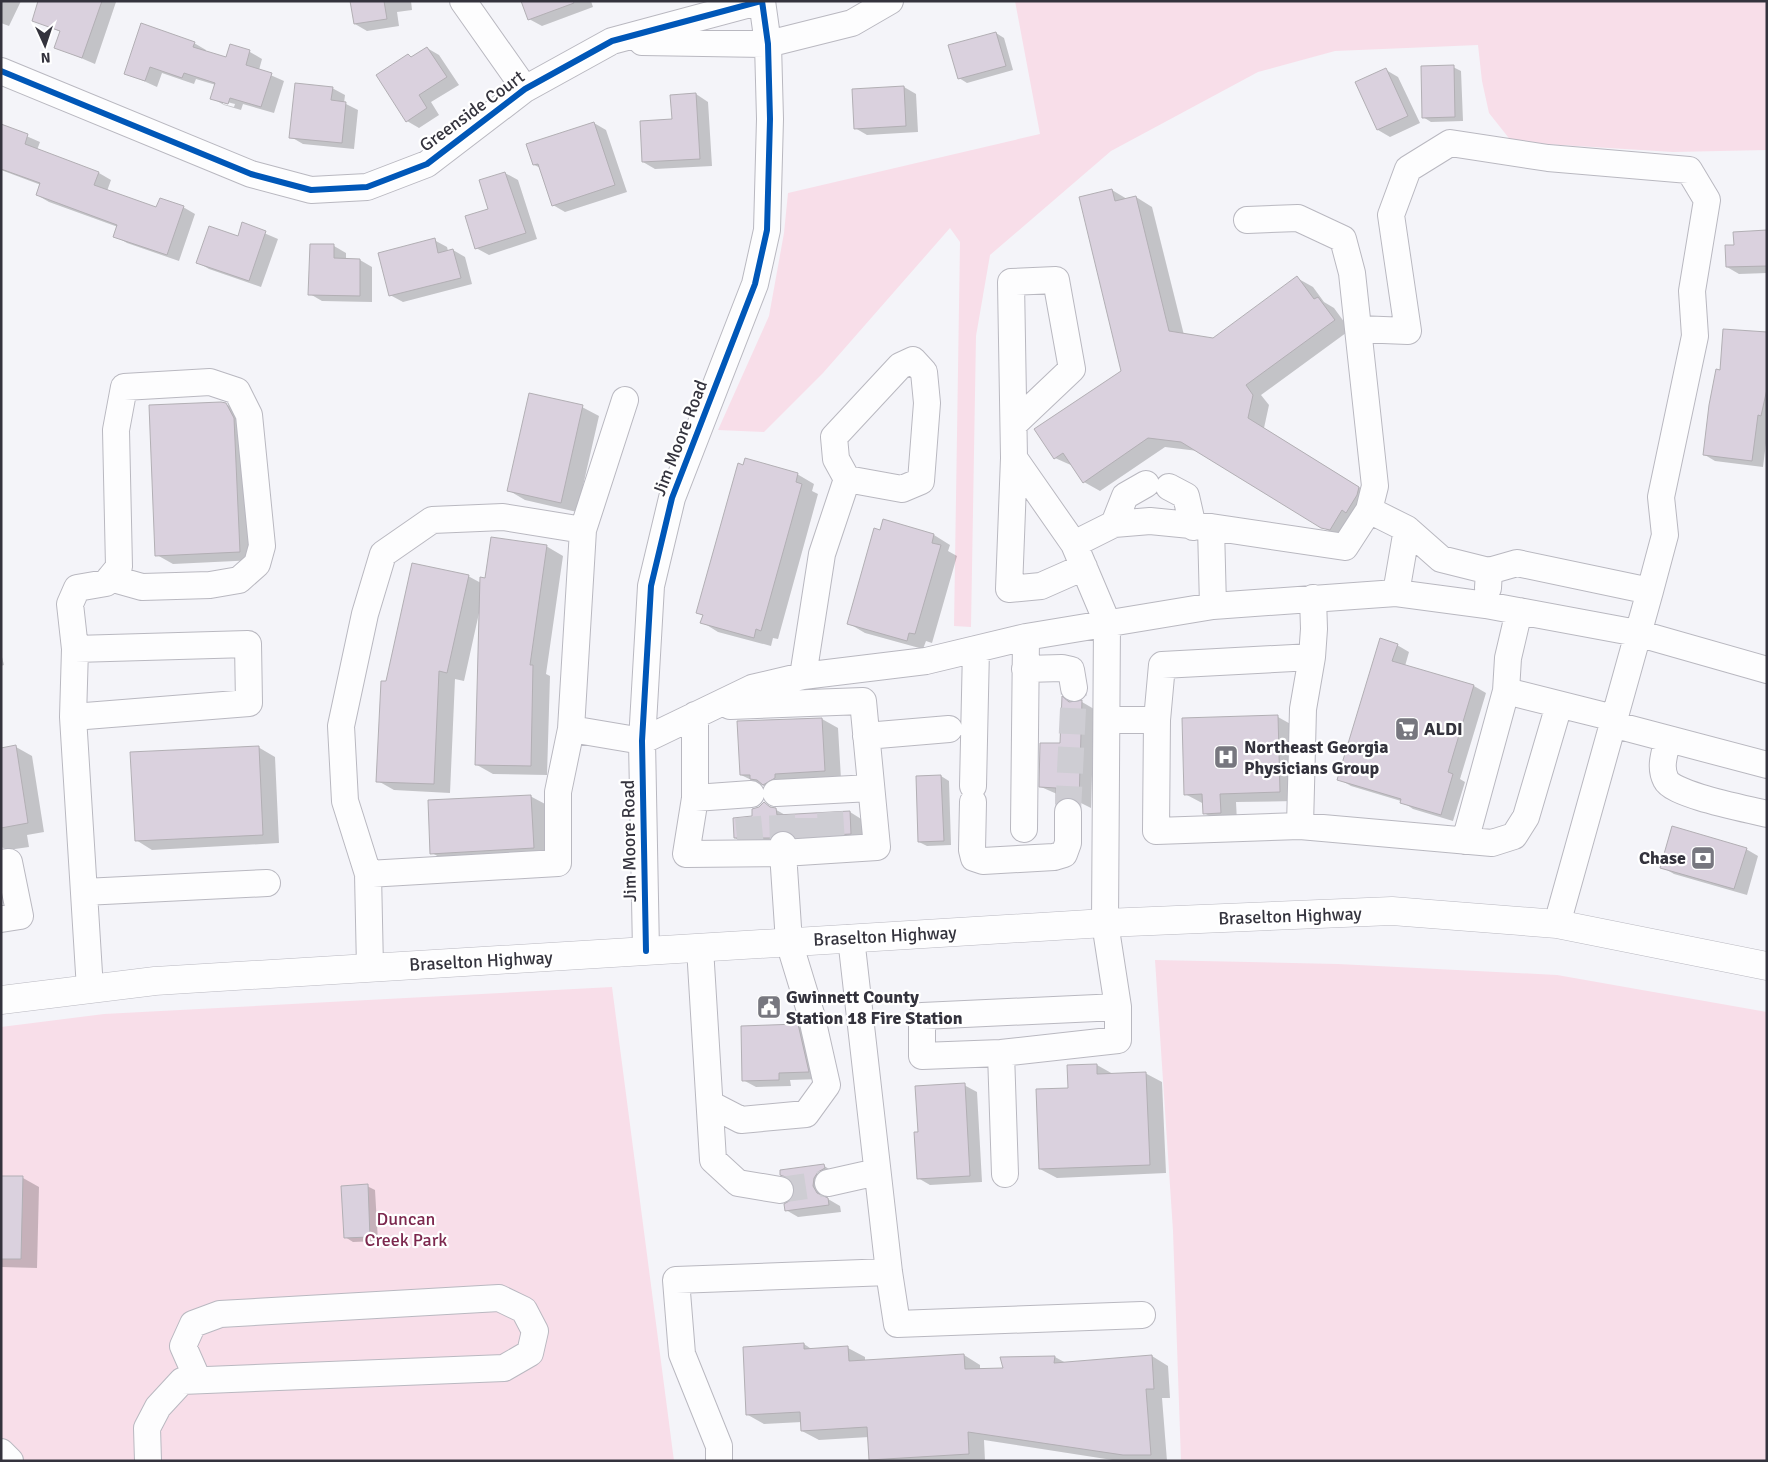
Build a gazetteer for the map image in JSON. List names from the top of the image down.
{
  "streets": {
    "main road": ["Braselton Highway"],
    "street": ["Greenside Court", "Jim Moore Road"]
  },
  "crossings": [
    ["Greenside Court", "Jim Moore Road"],
    ["Jim Moore Road", "Braselton Highway"]
  ],
  "parks": ["Duncan Creek Park"],
  "places": {
    "supermarket": ["ALDI"],
    "hospital": ["Northeast Georgia Physicians Group"],
    "bank": ["Chase"],
    "public building": ["Gwinnett County Station 18 Fire Station"]
  },
  "north": "bottom"
}
